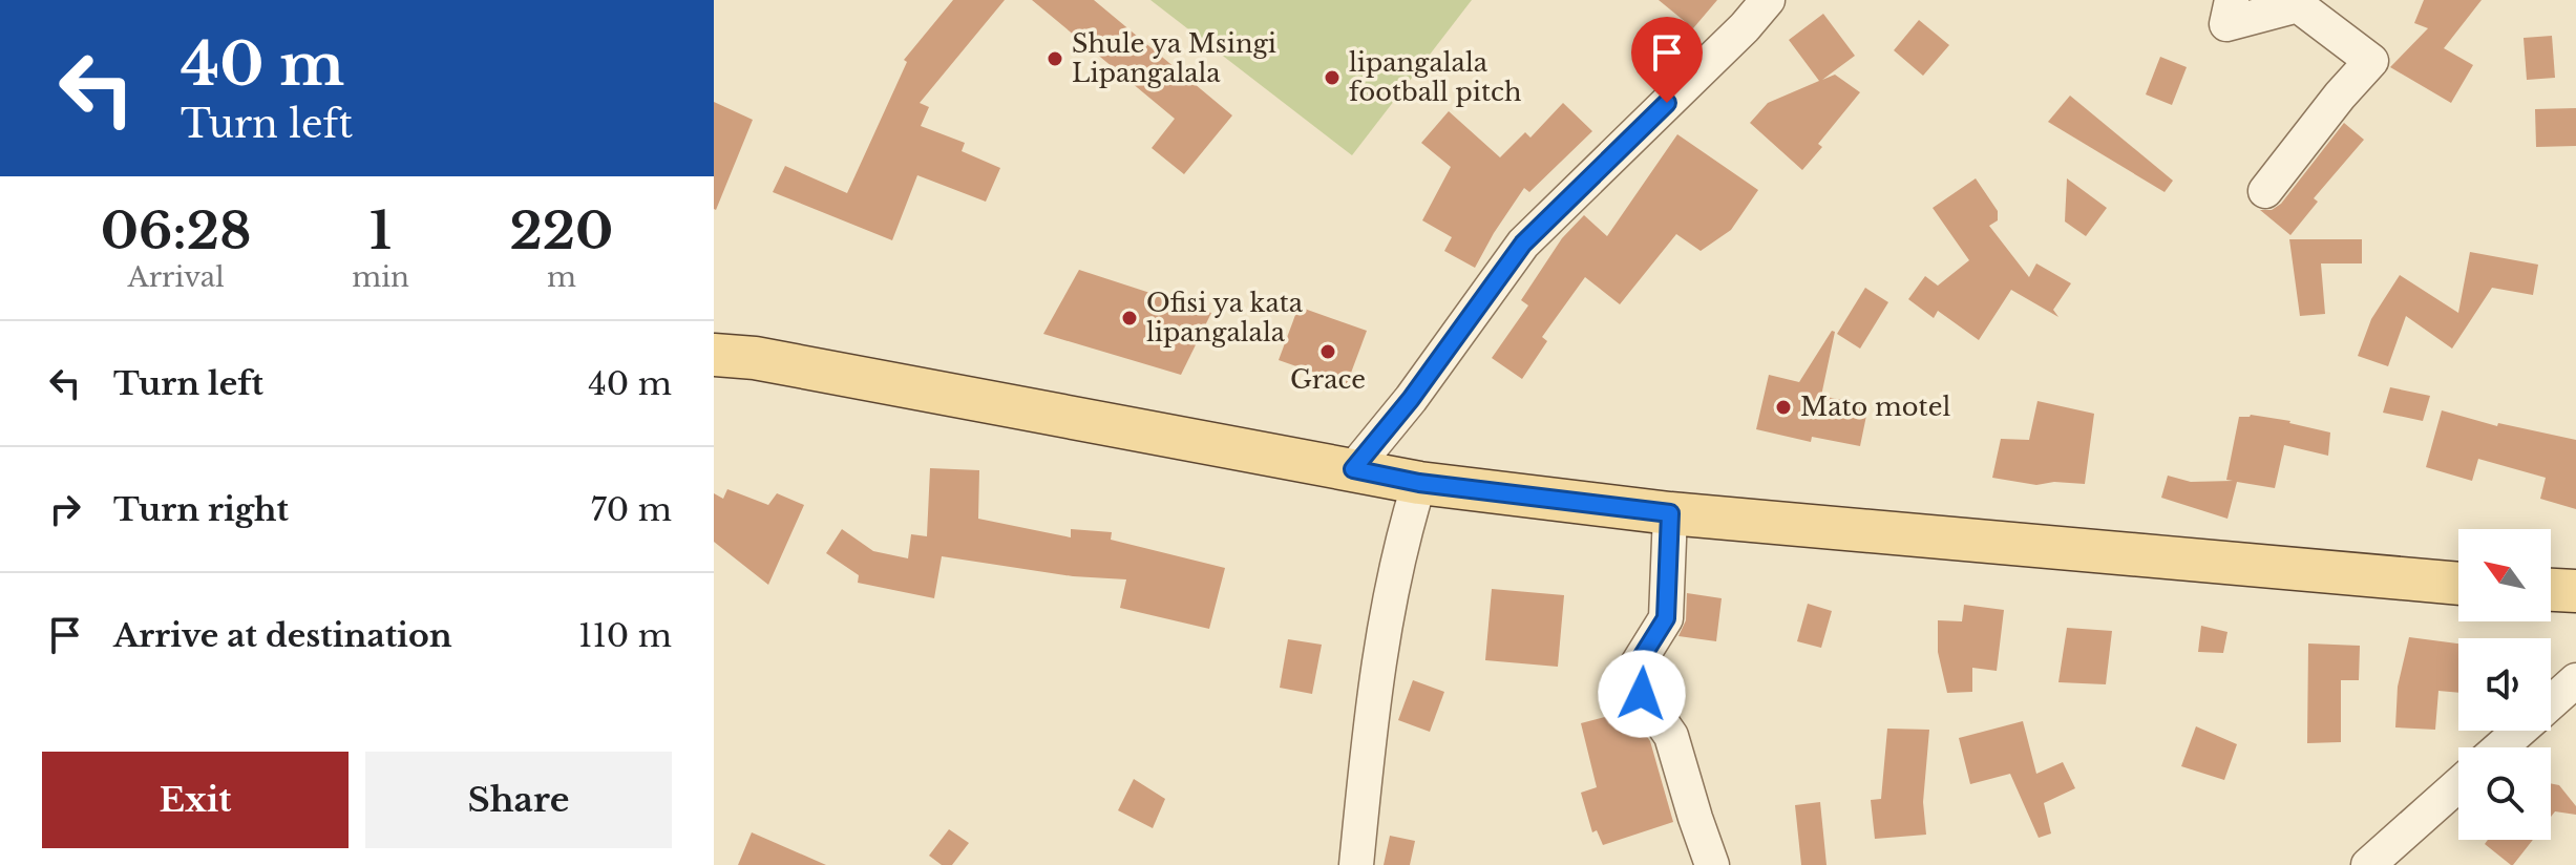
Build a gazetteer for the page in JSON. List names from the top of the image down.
{
  "places": [
    "Shule ya Msingi Lipangalala",
    "lipangalala football pitch",
    "Ofisi ya kata lipangalala",
    "Grace",
    "Mato motel"
  ],
  "north": "top left",
  "page": {
    "turn": ["40 m", "Turn left"],
    "eta": [
      "06:28",
      "Arrival",
      "1",
      "min",
      "220",
      "m"
    ],
    "list": [
      {
        "name": "Turn left",
        "value": "40 m"
      },
      {
        "name": "Turn right",
        "value": "70 m"
      },
      {
        "name": "Arrive at destination",
        "value": "110 m"
      }
    ],
    "buttons": ["Exit", "Share"]
  }
}
